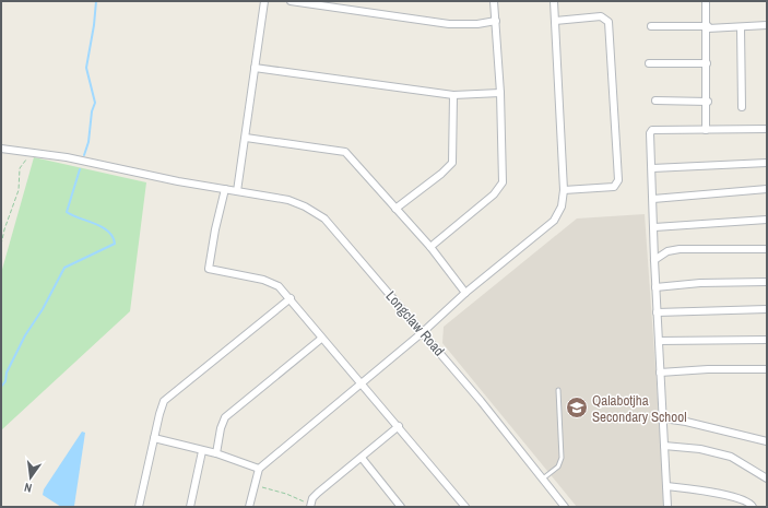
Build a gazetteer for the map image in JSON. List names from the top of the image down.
{
  "streets": {
    "street": ["Longclaw Road"]
  },
  "places": {
    "school or university": ["Qalabotjha Secondary School"]
  },
  "north": "bottom"
}
